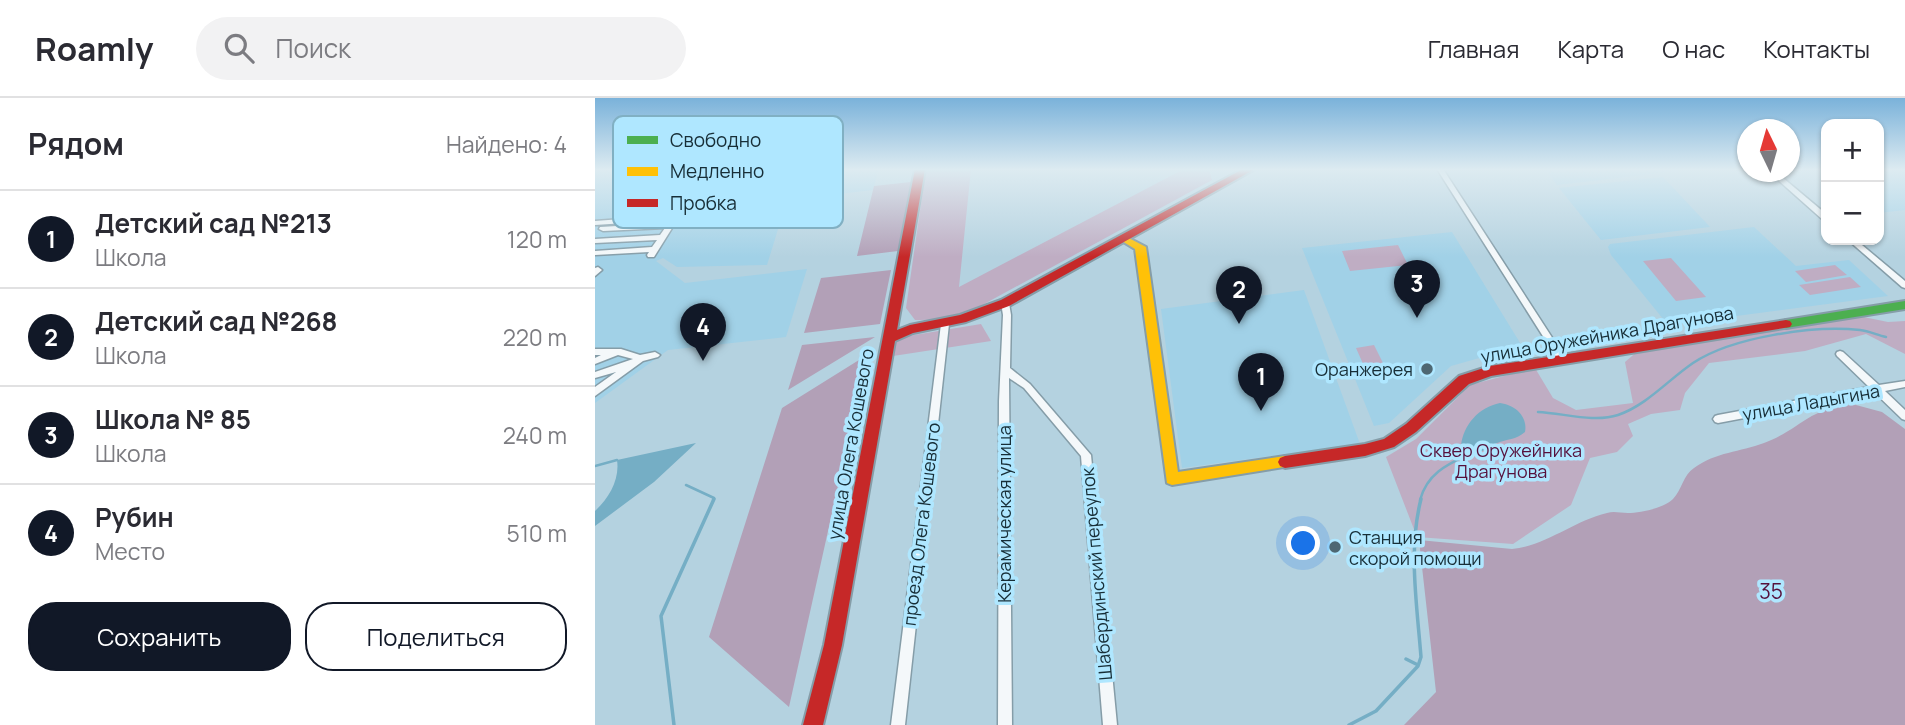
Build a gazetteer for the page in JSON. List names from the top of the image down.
{
  "streets": {
    "street": [
      "улица Оружейника Драгунова",
      "улица Ладыгина",
      "улица Олега Кошевого",
      "Керамическая улица",
      "проезд Олега Кошевого",
      "Шабердинский переулок"
    ]
  },
  "crossings": [
    ["Керамическая улица", "Шабердинский переулок"]
  ],
  "parks": ["Сквер Оружейника Драгунова", "35"],
  "places": ["Оранжерея", "Станция скорой помощи"],
  "legend": ["Свободно", "Медленно", "Пробка"],
  "north": "top",
  "page": {
    "header": "Roamly",
    "search": "Поиск",
    "nav": [
      "Главная",
      "Карта",
      "О нас",
      "Контакты"
    ],
    "heading": ["Рядом", "Найдено: 4"],
    "map_buttons": ["+", "−"],
    "list": [
      {
        "mark": "1",
        "name": "Детский сад №213",
        "note": "Школа",
        "value": "120 m"
      },
      {
        "mark": "2",
        "name": "Детский сад №268",
        "note": "Школа",
        "value": "220 m"
      },
      {
        "mark": "3",
        "name": "Школа № 85",
        "note": "Школа",
        "value": "240 m"
      },
      {
        "mark": "4",
        "name": "Рубин",
        "note": "Место",
        "value": "510 m"
      }
    ],
    "pins": [
      "3",
      "2",
      "4",
      "1"
    ],
    "buttons": ["Сохранить", "Поделиться"]
  }
}
